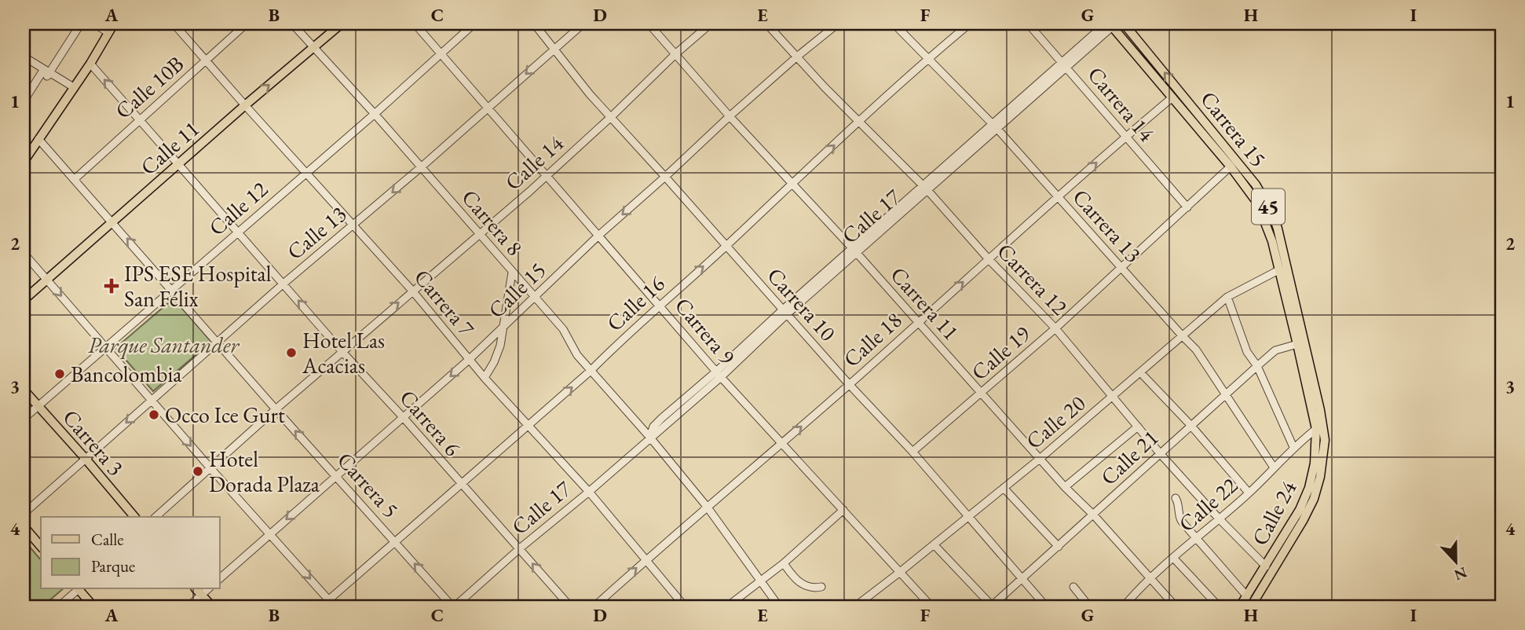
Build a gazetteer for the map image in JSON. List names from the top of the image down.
{
  "streets": {
    "main road": [
      "Carrera 15",
      "Calle 11",
      "45",
      "Carrera 3",
      "Calle 24"
    ],
    "street": [
      "Calle 10B",
      "Carrera 14",
      "Calle 14",
      "Calle 12",
      "Calle 17",
      "Carrera 8",
      "Carrera 13",
      "Calle 13",
      "Carrera 12",
      "Calle 15",
      "Carrera 7",
      "Calle 16",
      "Carrera 11",
      "Carrera 10",
      "Carrera 9",
      "Calle 18",
      "Calle 19",
      "Calle 20",
      "Carrera 6",
      "Calle 21",
      "Carrera 5",
      "Calle 22"
    ]
  },
  "crossings": [
    ["Calle 10B", "Carrera 7"],
    ["Calle 10B", "Carrera 6"],
    ["Calle 10B", "Carrera 5"],
    ["Carrera 14", "Calle 17"],
    ["Carrera 14", "Calle 18"],
    ["Carrera 14", "Calle 19"],
    ["Carrera 15", "Calle 17"],
    ["Carrera 15", "Calle 18"],
    ["Carrera 15", "Calle 19"],
    ["Carrera 15", "Calle 20"],
    ["Carrera 15", "Calle 21"],
    ["Carrera 15", "Calle 22"],
    ["Carrera 15", "Calle 24"],
    ["Calle 11", "Carrera 8"],
    ["Calle 11", "Carrera 7"],
    ["Calle 11", "Carrera 6"],
    ["Calle 11", "Carrera 5"],
    ["Calle 14", "Carrera 8"],
    ["Calle 14", "Carrera 7"],
    ["Calle 14", "Carrera 11"],
    ["Calle 14", "Carrera 10"],
    ["Calle 14", "Carrera 9"],
    ["Calle 14", "Carrera 6"],
    ["Calle 14", "Carrera 5"],
    ["Calle 12", "Carrera 8"],
    ["Calle 12", "Carrera 7"],
    ["Calle 12", "Carrera 9"],
    ["Calle 12", "Carrera 6"],
    ["Calle 12", "Carrera 3"],
    ["Calle 12", "Carrera 5"],
    ["Calle 17", "Carrera 8"],
    ["Calle 17", "Carrera 13"],
    ["Calle 17", "Carrera 12"],
    ["Calle 17", "Carrera 7"],
    ["Calle 17", "Carrera 11"],
    ["Calle 17", "Carrera 10"],
    ["Calle 17", "Carrera 9"],
    ["Calle 17", "Carrera 6"],
    ["Calle 17", "Carrera 5"],
    ["Carrera 8", "Calle 13"],
    ["Carrera 8", "Calle 15"],
    ["Carrera 8", "Calle 16"],
    ["Carrera 8", "Calle 18"],
    ["Carrera 13", "Calle 16"],
    ["Carrera 13", "Calle 18"],
    ["Carrera 13", "Calle 19"],
    ["Carrera 13", "Calle 20"],
    ["Carrera 13", "Calle 21"],
    ["Carrera 13", "Calle 22"],
    ["Calle 13", "Carrera 7"],
    ["Calle 13", "Carrera 10"],
    ["Calle 13", "Carrera 9"],
    ["Calle 13", "Carrera 6"],
    ["Calle 13", "Carrera 3"],
    ["Calle 13", "Carrera 5"],
    ["Carrera 12", "Calle 15"],
    ["Carrera 12", "Calle 16"],
    ["Carrera 12", "Calle 18"],
    ["Carrera 12", "Calle 19"],
    ["Carrera 12", "Calle 20"],
    ["Carrera 12", "Calle 21"],
    ["Carrera 12", "Calle 22"],
    ["Carrera 12", "Calle 24"],
    ["Calle 15", "Carrera 7"],
    ["Calle 15", "Carrera 11"],
    ["Calle 15", "Carrera 10"],
    ["Calle 15", "Carrera 9"],
    ["Calle 15", "Carrera 6"],
    ["Calle 15", "Carrera 5"],
    ["Carrera 7", "Calle 16"],
    ["Carrera 7", "Calle 18"],
    ["Calle 16", "Carrera 11"],
    ["Calle 16", "Carrera 10"],
    ["Calle 16", "Carrera 9"],
    ["Calle 16", "Carrera 6"],
    ["Calle 16", "Carrera 5"],
    ["Carrera 11", "Calle 18"],
    ["Carrera 11", "Calle 19"],
    ["Carrera 11", "Calle 20"],
    ["Carrera 11", "Calle 21"],
    ["Carrera 11", "Calle 22"],
    ["Carrera 10", "Calle 18"],
    ["Carrera 10", "Calle 19"],
    ["Carrera 10", "Calle 20"],
    ["Carrera 10", "Calle 21"],
    ["Carrera 9", "Calle 18"],
    ["Carrera 9", "Calle 20"],
    ["Calle 22", "Calle 24"]
  ],
  "one_way": ["Calle 13", "Calle 18", "Carrera 5"],
  "parks": ["Parque Santander"],
  "places": {
    "health": ["IPS ESE Hospital San Félix"],
    "other": [
      "Hotel Las Acacias",
      "Bancolombia",
      "Occo Ice Gurt",
      "Hotel Dorada Plaza"
    ]
  },
  "legend": ["Calle", "Parque"],
  "north": "bottom",
  "grid": {
    "columns": [
      "A",
      "B",
      "C",
      "D",
      "E",
      "F",
      "G",
      "H",
      "I"
    ],
    "rows": [
      "1",
      "2",
      "3",
      "4"
    ]
  }
}
